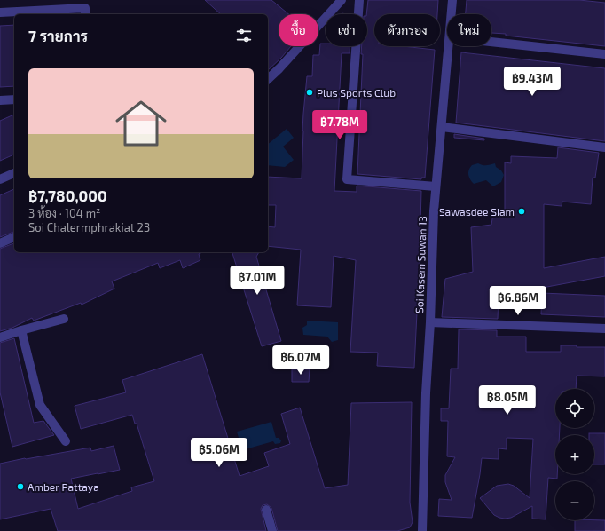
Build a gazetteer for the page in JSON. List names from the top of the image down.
{
  "streets": {
    "street": ["Soi Kasem Suwan 13"]
  },
  "places": ["Plus Sports Club", "Sawasdee Siam", "Amber Pattaya"],
  "page": {
    "chip": [
      "ซื้อ",
      "เช่า",
      "ตัวกรอง",
      "ใหม่"
    ],
    "heading": "7 รายการ",
    "list": [
      {
        "name": "฿7,780,000",
        "note": "3 ห้อง · 104 m² · Soi Chalermphrakiat 23"
      }
    ],
    "price": [
      "฿9.43M",
      "฿7.78M",
      "฿7.01M",
      "฿6.86M",
      "฿6.07M",
      "฿8.05M",
      "฿5.06M"
    ],
    "map_buttons": ["+", "−"]
  }
}
